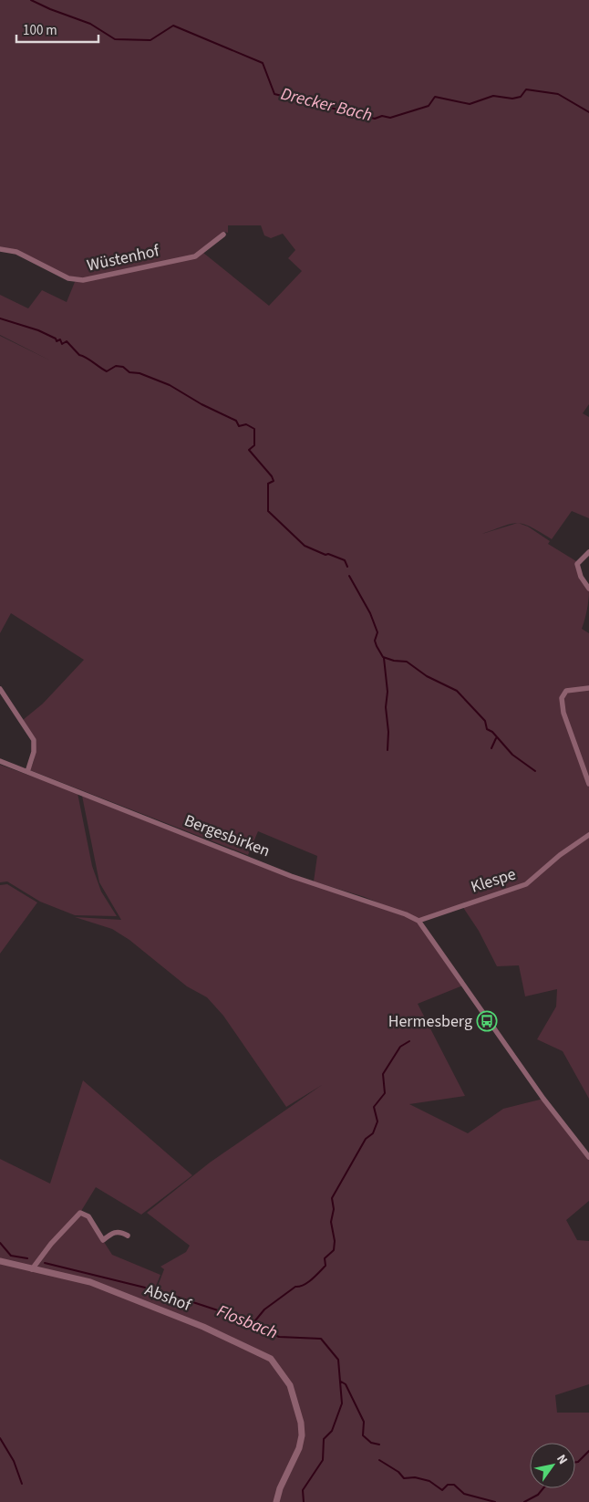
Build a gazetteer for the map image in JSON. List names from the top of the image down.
{
  "streets": {
    "street": [
      "Wüstenhof",
      "Bergesbirken",
      "Klespe",
      "Abshof"
    ]
  },
  "crossings": [
    ["Bergesbirken", "Klespe"]
  ],
  "water": ["Drecker Bach", "Flosbach"],
  "places": {
    "bus stop": ["Hermesberg"]
  },
  "scale_bar": "100 m",
  "north": "top right"
}
